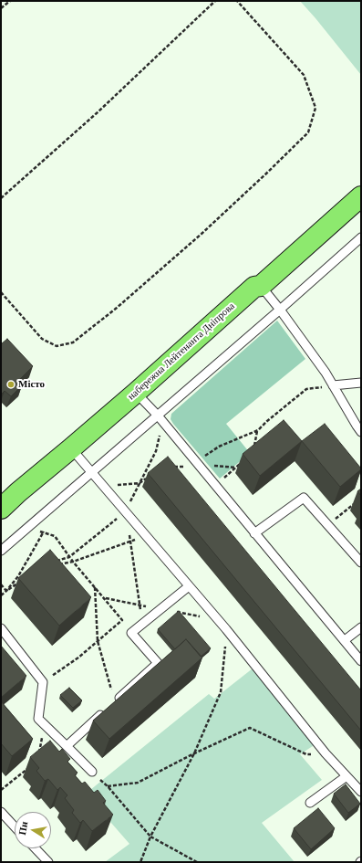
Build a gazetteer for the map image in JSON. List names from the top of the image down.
{
  "streets": {
    "main road": ["набережна Лейтенанта Дніпрова"]
  },
  "places": ["Місто"],
  "north": "left"
}
